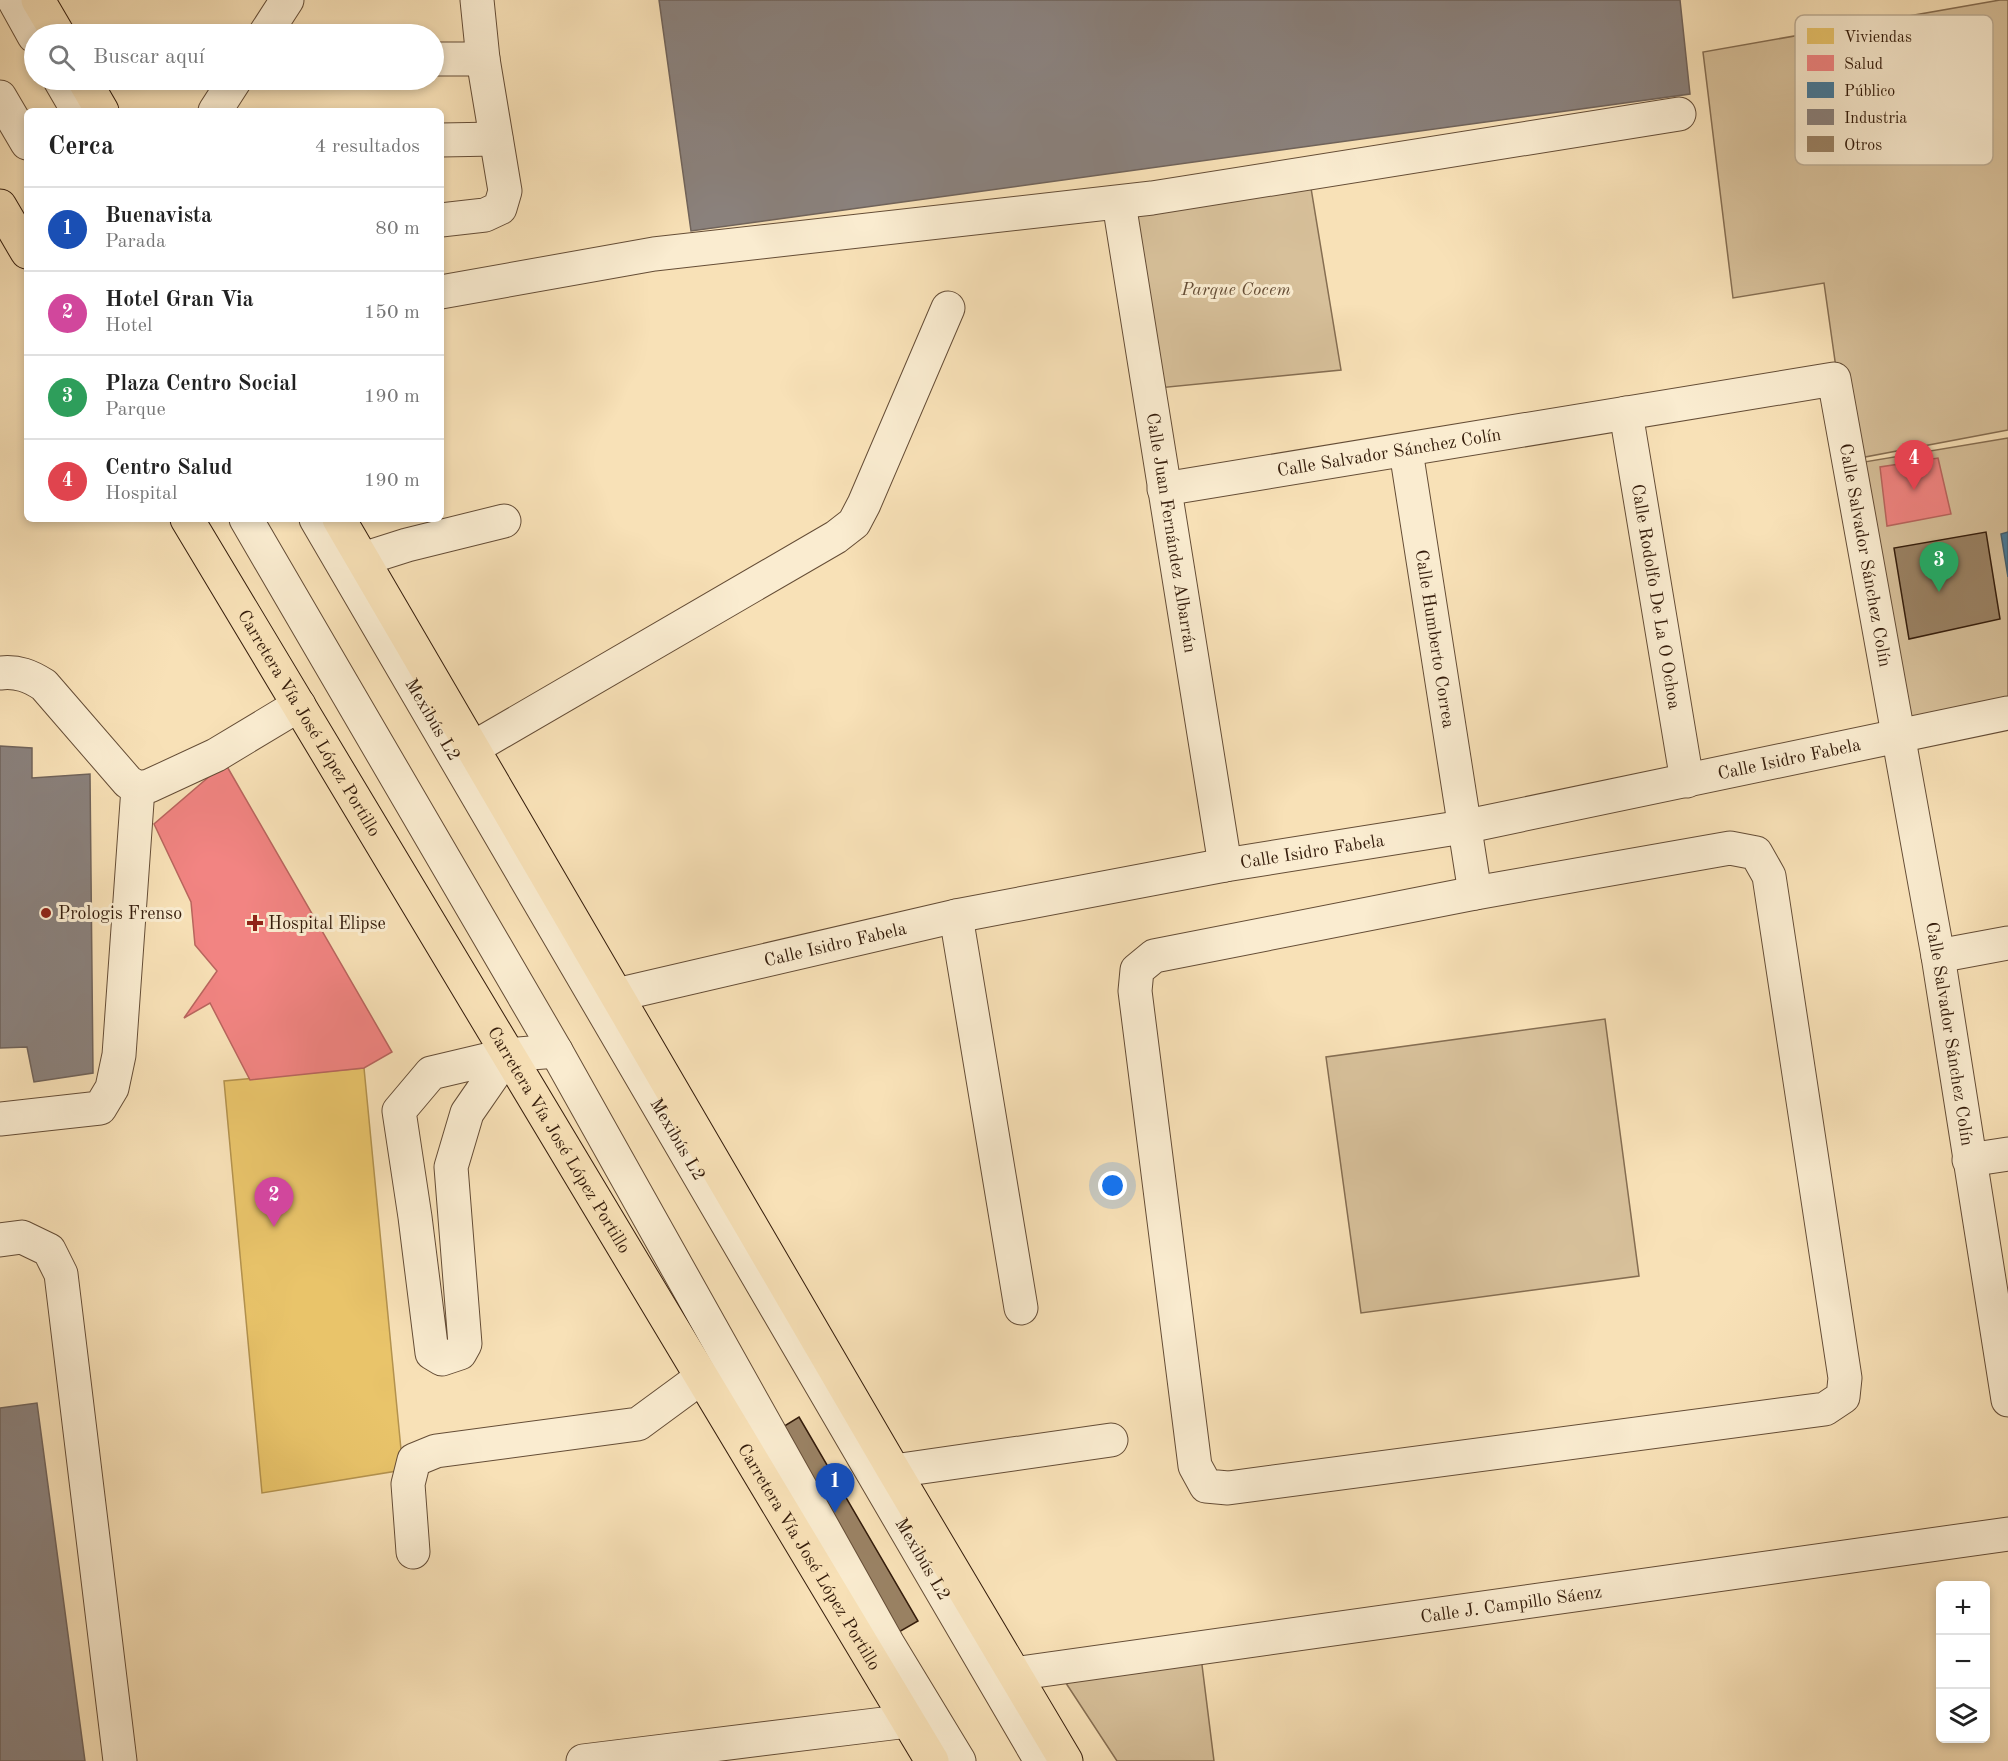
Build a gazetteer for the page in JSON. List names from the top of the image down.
{
  "streets": {
    "main road": ["Carretera Vía José López Portillo"],
    "street": [
      "Calle Salvador Sánchez Colín",
      "Calle Juan Fernández Albarrán",
      "Calle Rodolfo De La O Ochoa",
      "Calle Humberto Correa",
      "Mexibús L2",
      "Calle Isidro Fabela",
      "Calle J. Campillo Sáenz"
    ]
  },
  "crossings": [
    ["Calle Salvador Sánchez Colín", "Calle Juan Fernández Albarrán"],
    ["Calle Salvador Sánchez Colín", "Calle Rodolfo De La O Ochoa"],
    ["Calle Salvador Sánchez Colín", "Calle Humberto Correa"],
    ["Calle Salvador Sánchez Colín", "Calle Isidro Fabela"],
    ["Calle Juan Fernández Albarrán", "Calle Isidro Fabela"],
    ["Calle Rodolfo De La O Ochoa", "Calle Isidro Fabela"],
    ["Calle Humberto Correa", "Calle Isidro Fabela"]
  ],
  "parks": ["Parque Cocem"],
  "places": {
    "other": ["Prologis Frenso"],
    "health": ["Hospital Elipse"]
  },
  "legend": [
    "Viviendas",
    "Salud",
    "Público",
    "Industria",
    "Otros"
  ],
  "page": {
    "search": "Buscar aquí",
    "heading": ["Cerca", "4 resultados"],
    "list": [
      {
        "mark": "1",
        "name": "Buenavista",
        "note": "Parada",
        "value": "80 m"
      },
      {
        "mark": "2",
        "name": "Hotel Gran Via",
        "note": "Hotel",
        "value": "150 m"
      },
      {
        "mark": "3",
        "name": "Plaza Centro Social",
        "note": "Parque",
        "value": "190 m"
      },
      {
        "mark": "4",
        "name": "Centro Salud",
        "note": "Hospital",
        "value": "190 m"
      }
    ],
    "pins": [
      "4",
      "3",
      "2",
      "1"
    ],
    "map_buttons": ["+", "−"]
  }
}
